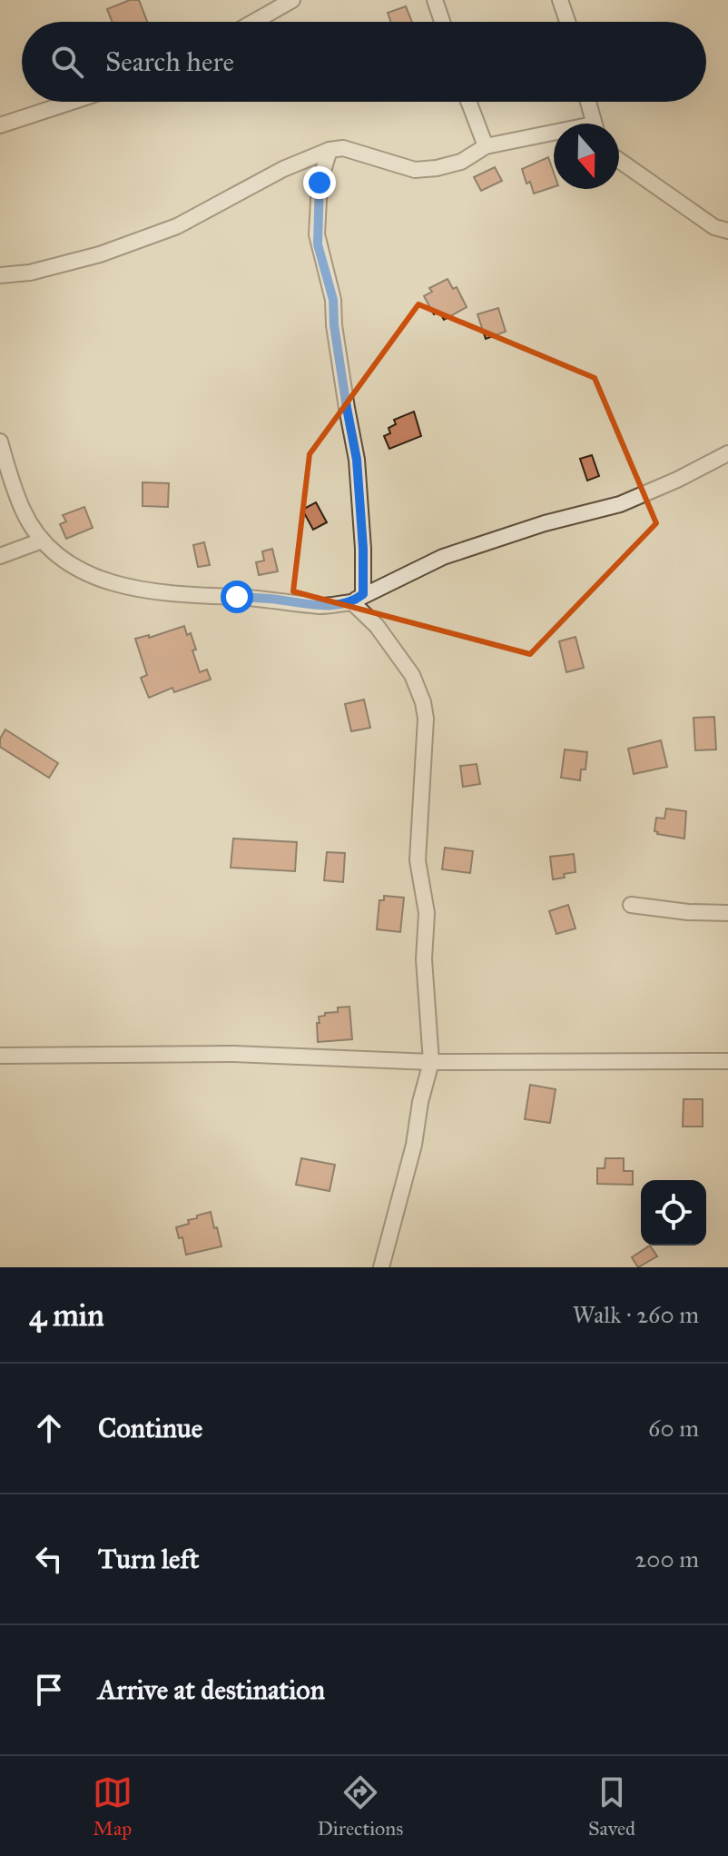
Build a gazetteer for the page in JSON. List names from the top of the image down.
{
  "north": "bottom",
  "page": {
    "search": "Search here",
    "heading": ["4 min", "Walk · 260 m"],
    "list": [
      ["Continue", "60 m"],
      ["Turn left", "200 m"],
      "Arrive at destination"
    ],
    "nav": ["Map", "Directions", "Saved"]
  }
}
